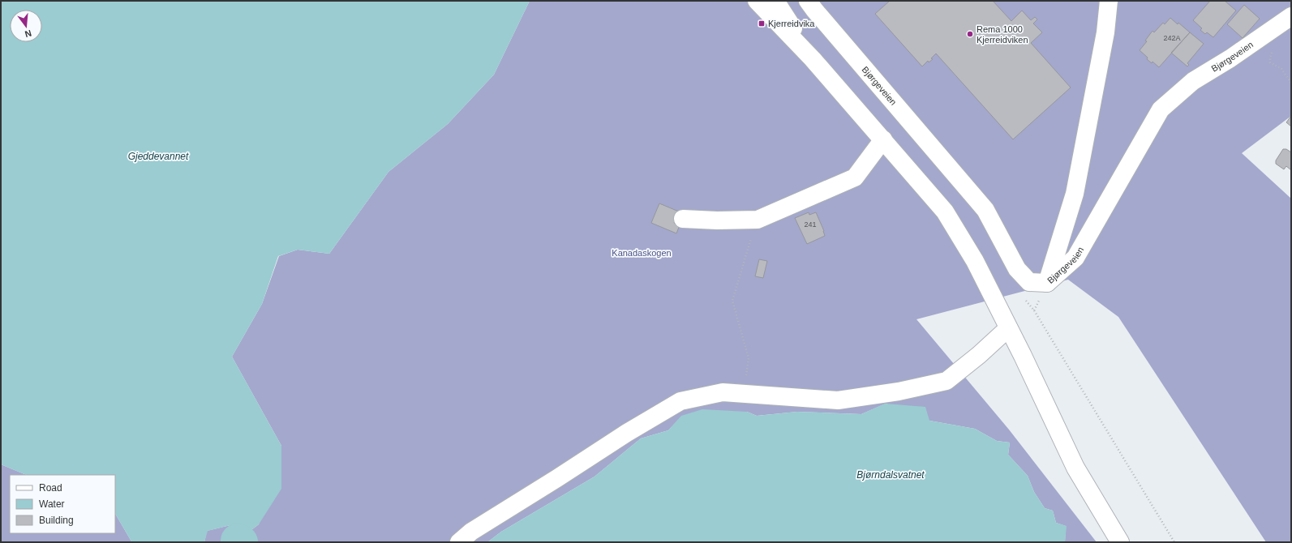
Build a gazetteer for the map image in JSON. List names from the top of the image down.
{
  "streets": {
    "street": ["Bjørgeveien"]
  },
  "water": ["Gjeddevannet", "Bjørndalsvatnet"],
  "parks": ["Kanadaskogen"],
  "places": {
    "transit": ["Kjerreidvika"],
    "other": ["Rema 1000 Kjerreidviken"]
  },
  "house_numbers": ["242A", "241"],
  "legend": ["Road", "Water", "Building"],
  "north": "bottom"
}
